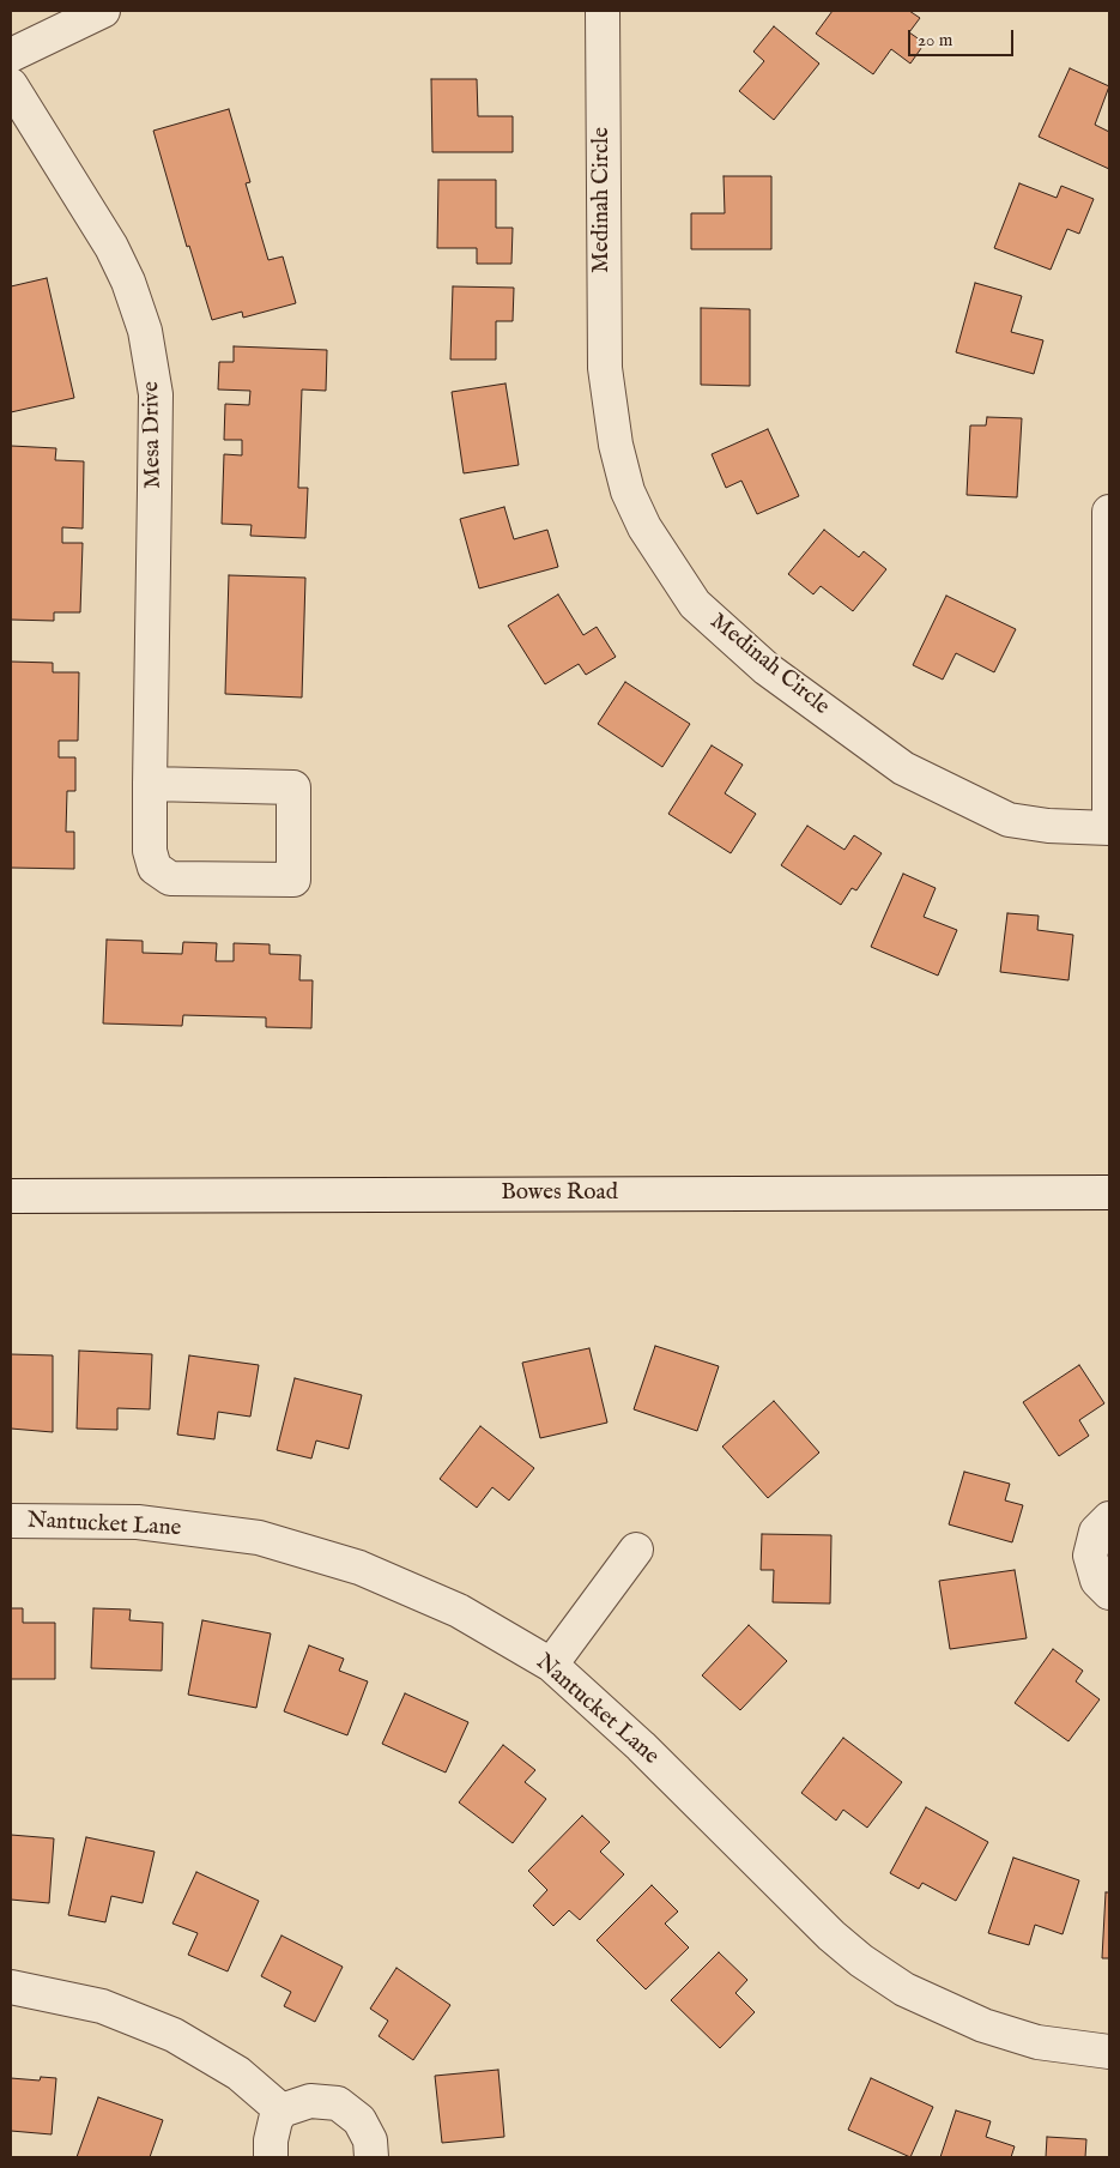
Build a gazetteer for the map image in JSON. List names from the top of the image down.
{
  "streets": {
    "street": [
      "Medinah Circle",
      "Mesa Drive",
      "Bowes Road",
      "Nantucket Lane"
    ]
  },
  "scale_bar": "20 m"
}
